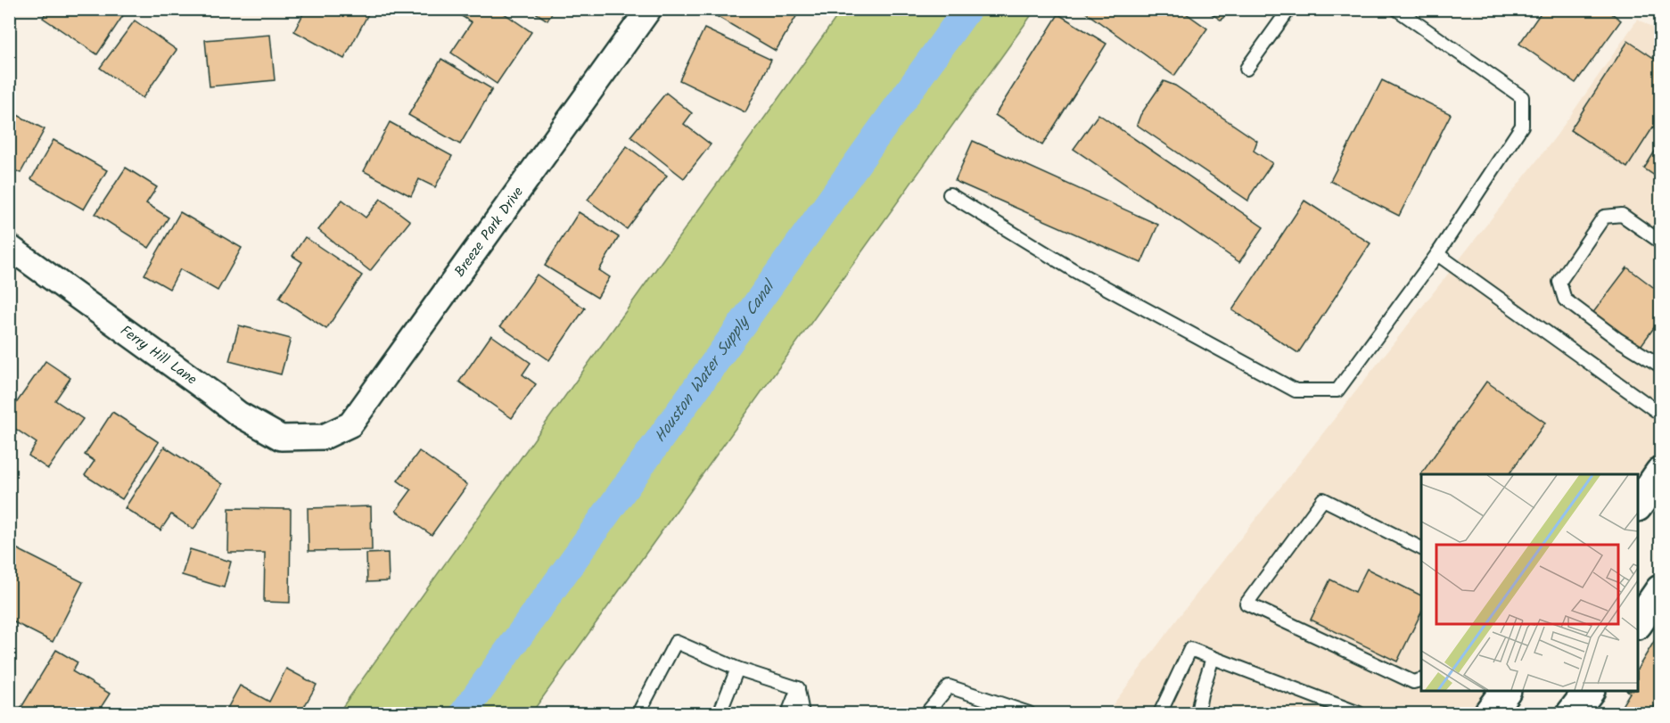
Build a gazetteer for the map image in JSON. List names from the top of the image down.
{
  "streets": {
    "street": ["Breeze Park Drive", "Ferry Hill Lane"]
  },
  "crossings": [
    ["Breeze Park Drive", "Ferry Hill Lane"]
  ],
  "water": ["Houston Water Supply Canal"]
}
